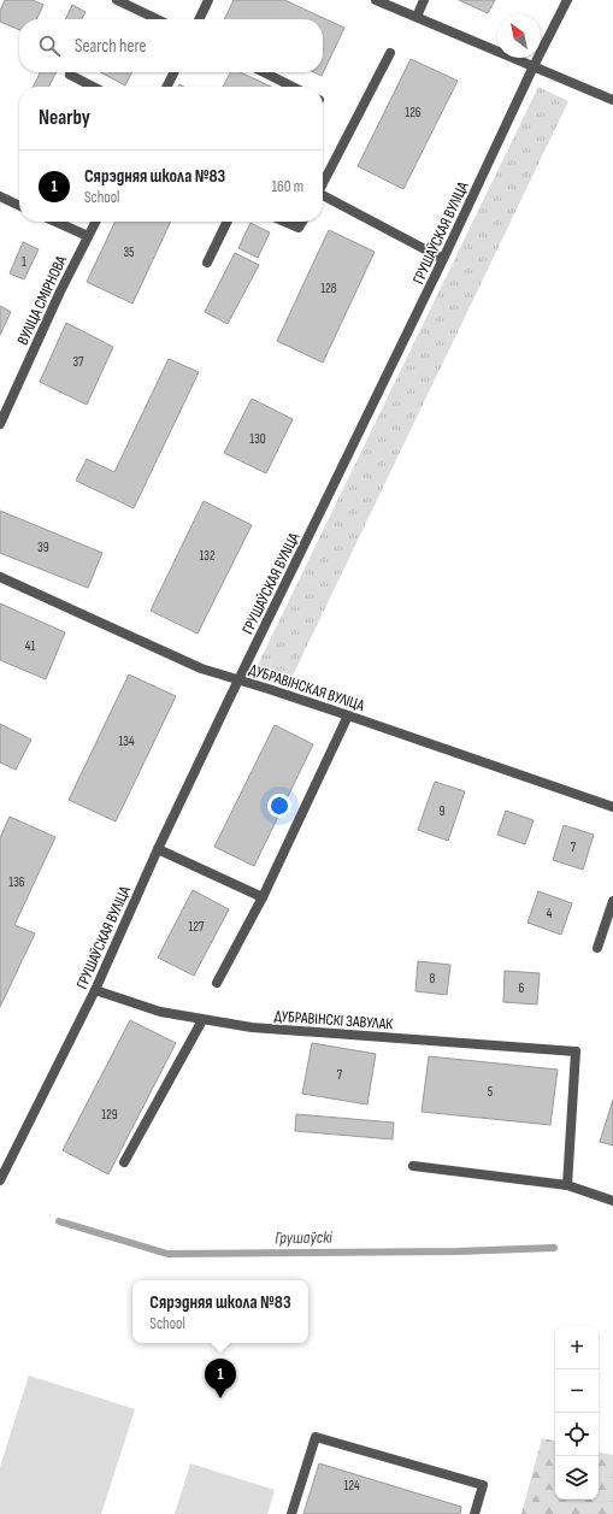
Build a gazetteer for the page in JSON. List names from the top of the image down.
{
  "streets": {
    "street": [
      "ГРУШАЎСКАЯ ВУЛІЦА",
      "ВУЛІЦА СМІРНОВА",
      "ДУБРАВІНСКАЯ ВУЛІЦА",
      "ДУБРАВІНСКІ ЗАВУЛАК"
    ]
  },
  "crossings": [
    ["ГРУШАЎСКАЯ ВУЛІЦА", "ДУБРАВІНСКАЯ ВУЛІЦА"],
    ["ГРУШАЎСКАЯ ВУЛІЦА", "ДУБРАВІНСКІ ЗАВУЛАК"]
  ],
  "water": ["Грушаўскі"],
  "house_numbers": [
    "126",
    "35",
    "1",
    "128",
    "37",
    "130",
    "39",
    "132",
    "41",
    "134",
    "9",
    "7",
    "136",
    "4",
    "127",
    "8",
    "6",
    "7",
    "5",
    "129",
    "124"
  ],
  "north": "top left",
  "page": {
    "search": "Search here",
    "heading": "Nearby",
    "list": [
      {
        "mark": "1",
        "name": "Сярэдняя школа №83",
        "note": "School",
        "value": "160 m"
      }
    ],
    "popup": ["Сярэдняя школа №83", "School"],
    "map_buttons": ["+", "−"],
    "pins": "1"
  }
}
